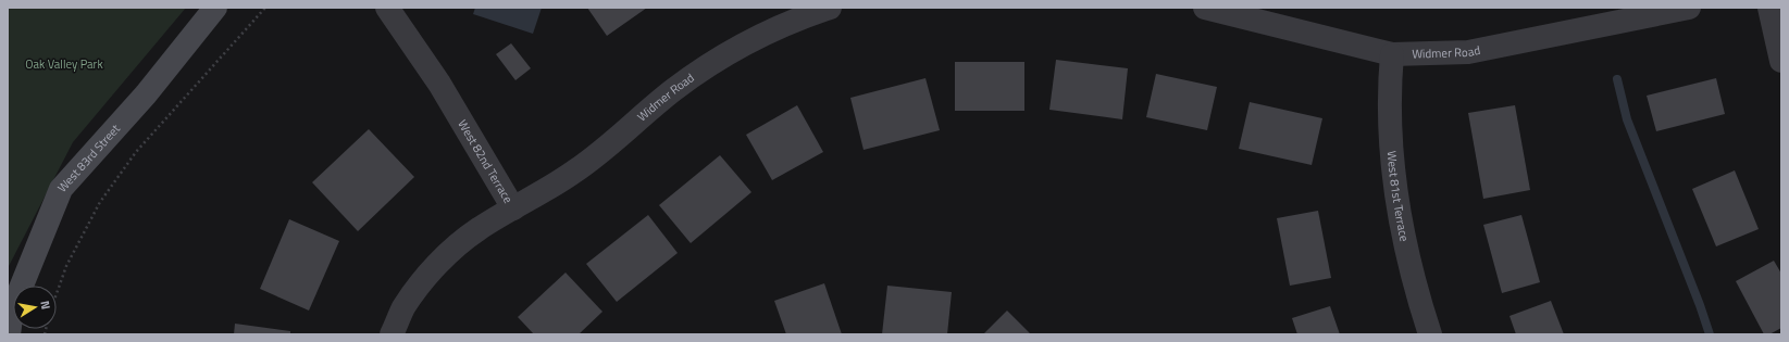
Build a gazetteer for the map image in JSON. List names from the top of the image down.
{
  "streets": {
    "street": [
      "Widmer Road",
      "West 83rd Street",
      "West 82nd Terrace",
      "West 81st Terrace"
    ]
  },
  "crossings": [
    ["Widmer Road", "West 82nd Terrace"],
    ["Widmer Road", "West 81st Terrace"]
  ],
  "parks": ["Oak Valley Park"],
  "north": "right"
}
